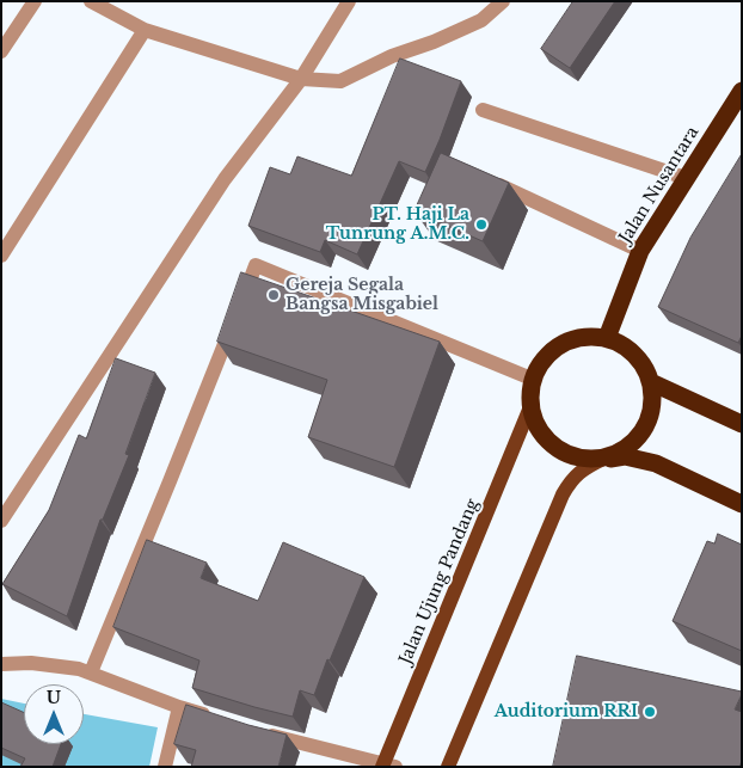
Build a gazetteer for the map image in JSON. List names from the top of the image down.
{
  "streets": {
    "highway": ["Jalan Nusantara"],
    "main road": ["Jalan Ujung Pandang"]
  },
  "crossings": [
    ["Jalan Nusantara", "Jalan Ujung Pandang"]
  ],
  "places": ["PT. Haji La Tunrung A.M.C.", "Gereja Segala Bangsa Misgabiel", "Auditorium RRI"],
  "north": "top"
}
